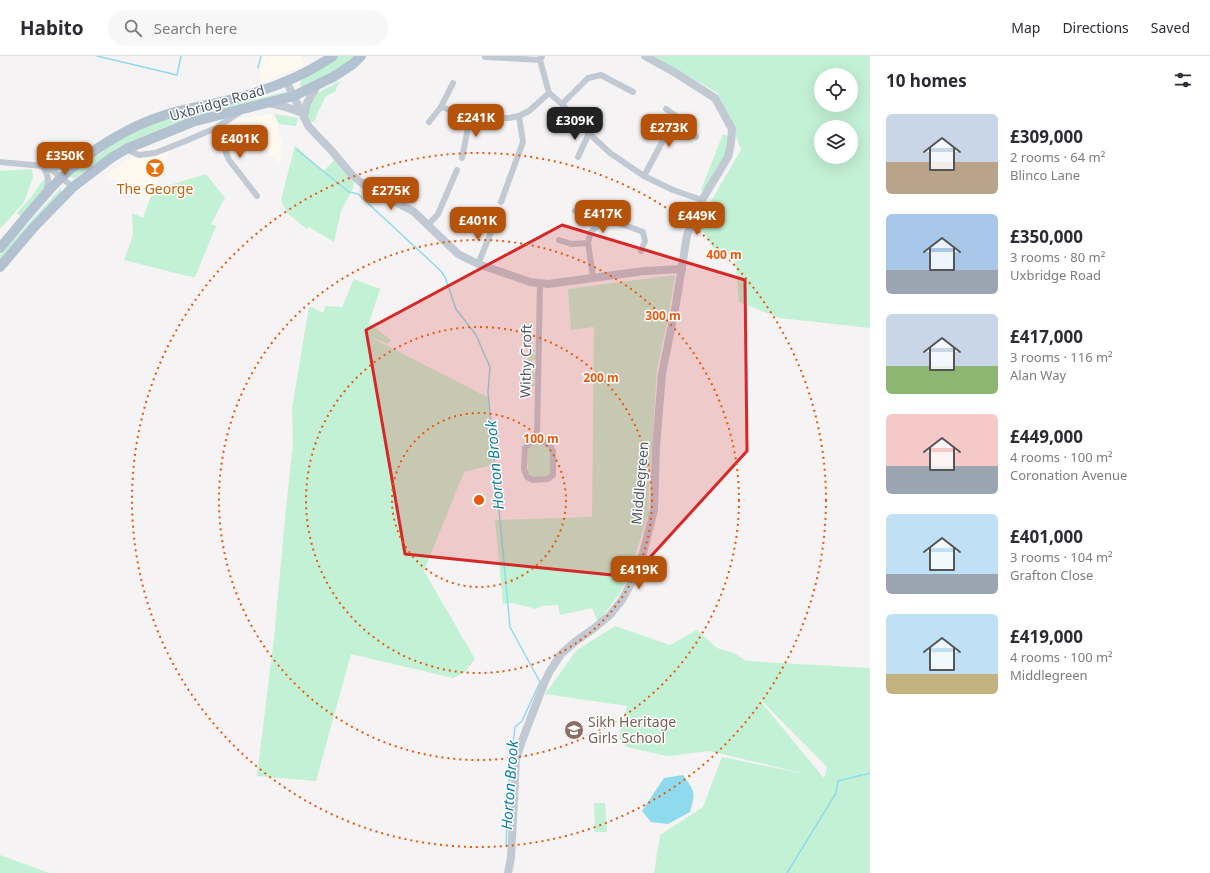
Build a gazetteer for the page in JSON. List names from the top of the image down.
{
  "streets": {
    "main road": ["Uxbridge Road"],
    "street": ["Withy Croft", "Middlegreen"]
  },
  "water": ["Horton Brook"],
  "places": {
    "bar": ["The George"],
    "school or university": ["Sikh Heritage Girls School"]
  },
  "page": {
    "header": "Habito",
    "search": "Search here",
    "nav": ["Map", "Directions", "Saved"],
    "heading": "10 homes",
    "price": [
      "£241K",
      "£309K",
      "£273K",
      "£401K",
      "£350K",
      "£275K",
      "£417K",
      "£449K",
      "£401K",
      "£419K"
    ],
    "list": [
      {
        "name": "£309,000",
        "note": "2 rooms · 64 m² · Blinco Lane"
      },
      {
        "name": "£350,000",
        "note": "3 rooms · 80 m² · Uxbridge Road"
      },
      {
        "name": "£417,000",
        "note": "3 rooms · 116 m² · Alan Way"
      },
      {
        "name": "£449,000",
        "note": "4 rooms · 100 m² · Coronation Avenue"
      },
      {
        "name": "£401,000",
        "note": "3 rooms · 104 m² · Grafton Close"
      },
      {
        "name": "£419,000",
        "note": "4 rooms · 100 m² · Middlegreen"
      }
    ]
  },
  "rings": [
    "400 m",
    "300 m",
    "200 m",
    "100 m"
  ]
}
